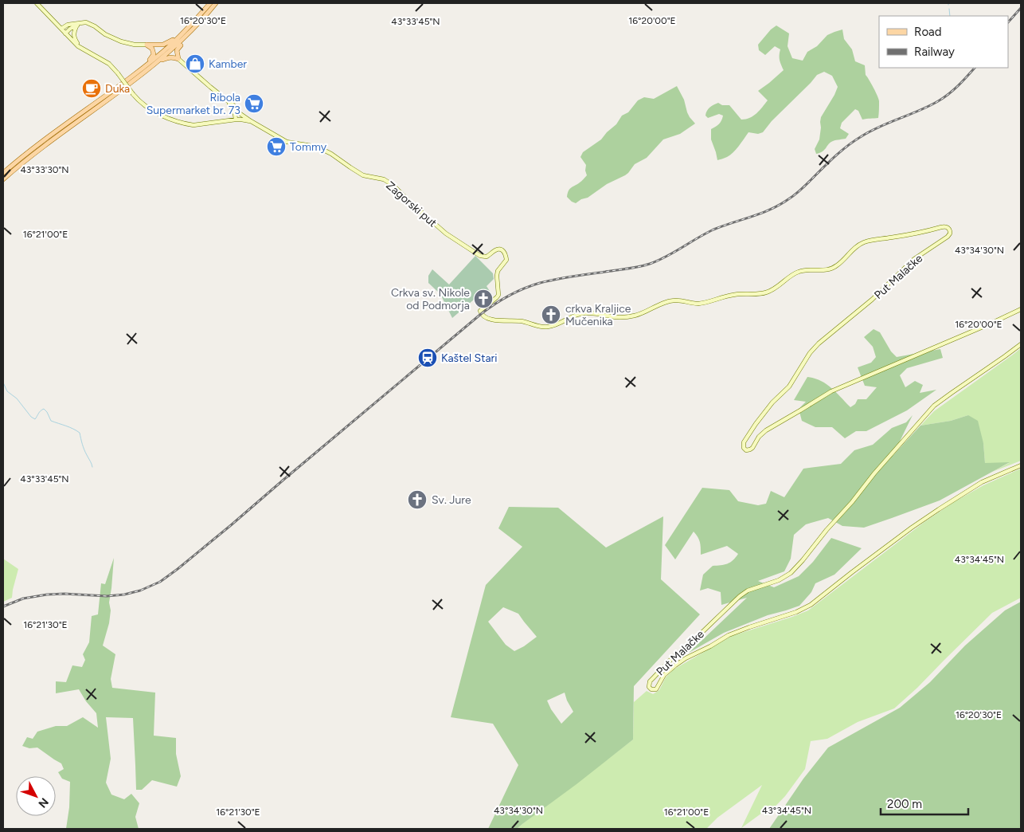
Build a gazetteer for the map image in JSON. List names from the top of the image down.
{
  "streets": {
    "main road": ["Zagorski put", "Put Malačke"]
  },
  "crossings": [
    ["Zagorski put", "Put Malačke"]
  ],
  "places": {
    "shop": ["Kamber"],
    "cafe": ["Duka"],
    "supermarket": ["Ribola Supermarket br. 73", "Tommy"],
    "church": ["Crkva sv. Nikole od Podmorja", "crkva Kraljice Mučenika", "Sv. Jure"],
    "station": ["Kaštel Stari"]
  },
  "legend": ["Road", "Railway"],
  "scale_bar": "200 m",
  "north": "bottom right",
  "coordinates": [
    "16°20'30\"E",
    "16°20'00\"E",
    "43°33'45\"N",
    "43°33'30\"N",
    "16°21'00\"E",
    "43°34'30\"N",
    "43°34'45\"N",
    "16°21'30\"E"
  ]
}
